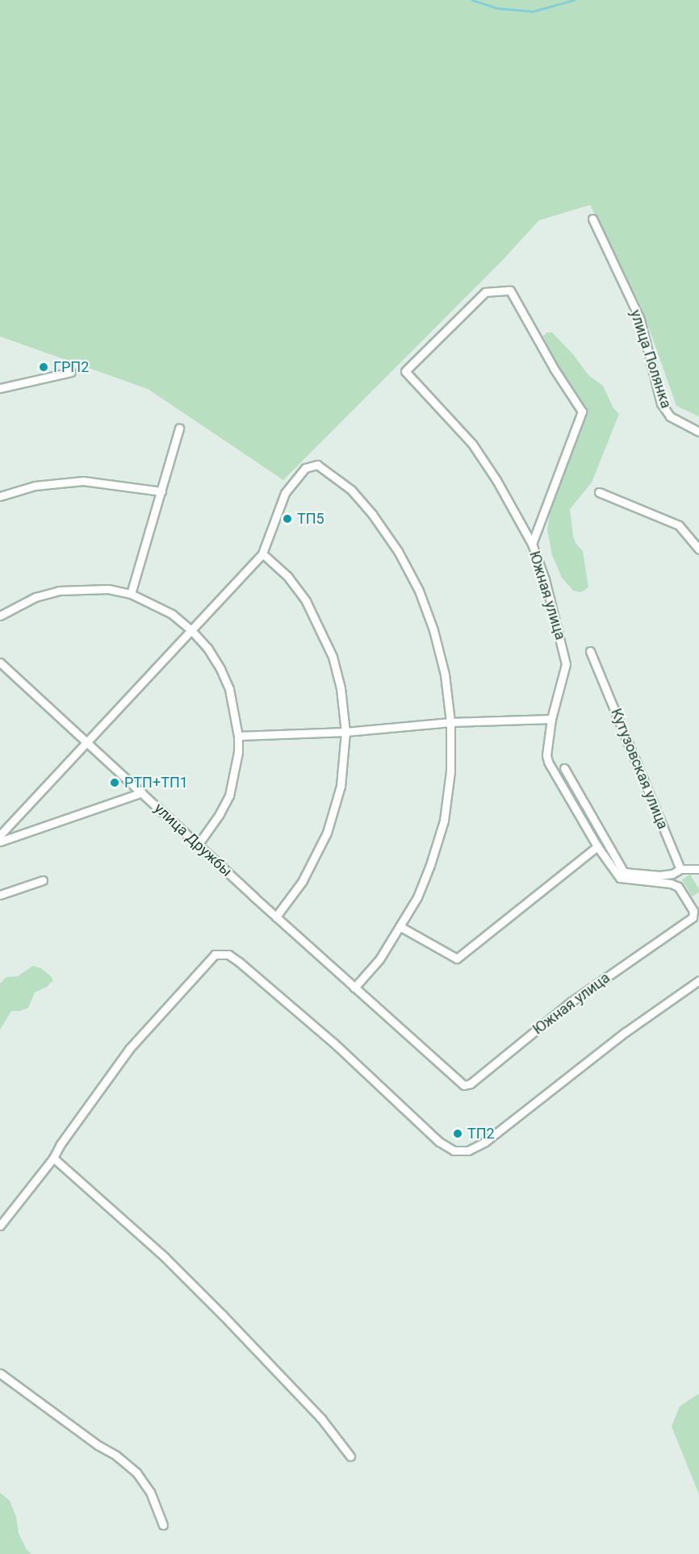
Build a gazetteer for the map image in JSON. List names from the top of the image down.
{
  "streets": {
    "street": [
      "улица Полянка",
      "Южная улица",
      "Кутузовская улица",
      "улица Дружбы"
    ]
  },
  "crossings": [
    ["Южная улица", "улица Дружбы"]
  ],
  "places": [
    "ГРП2",
    "ТП5",
    "РТП+ТП1",
    "ТП2"
  ]
}
